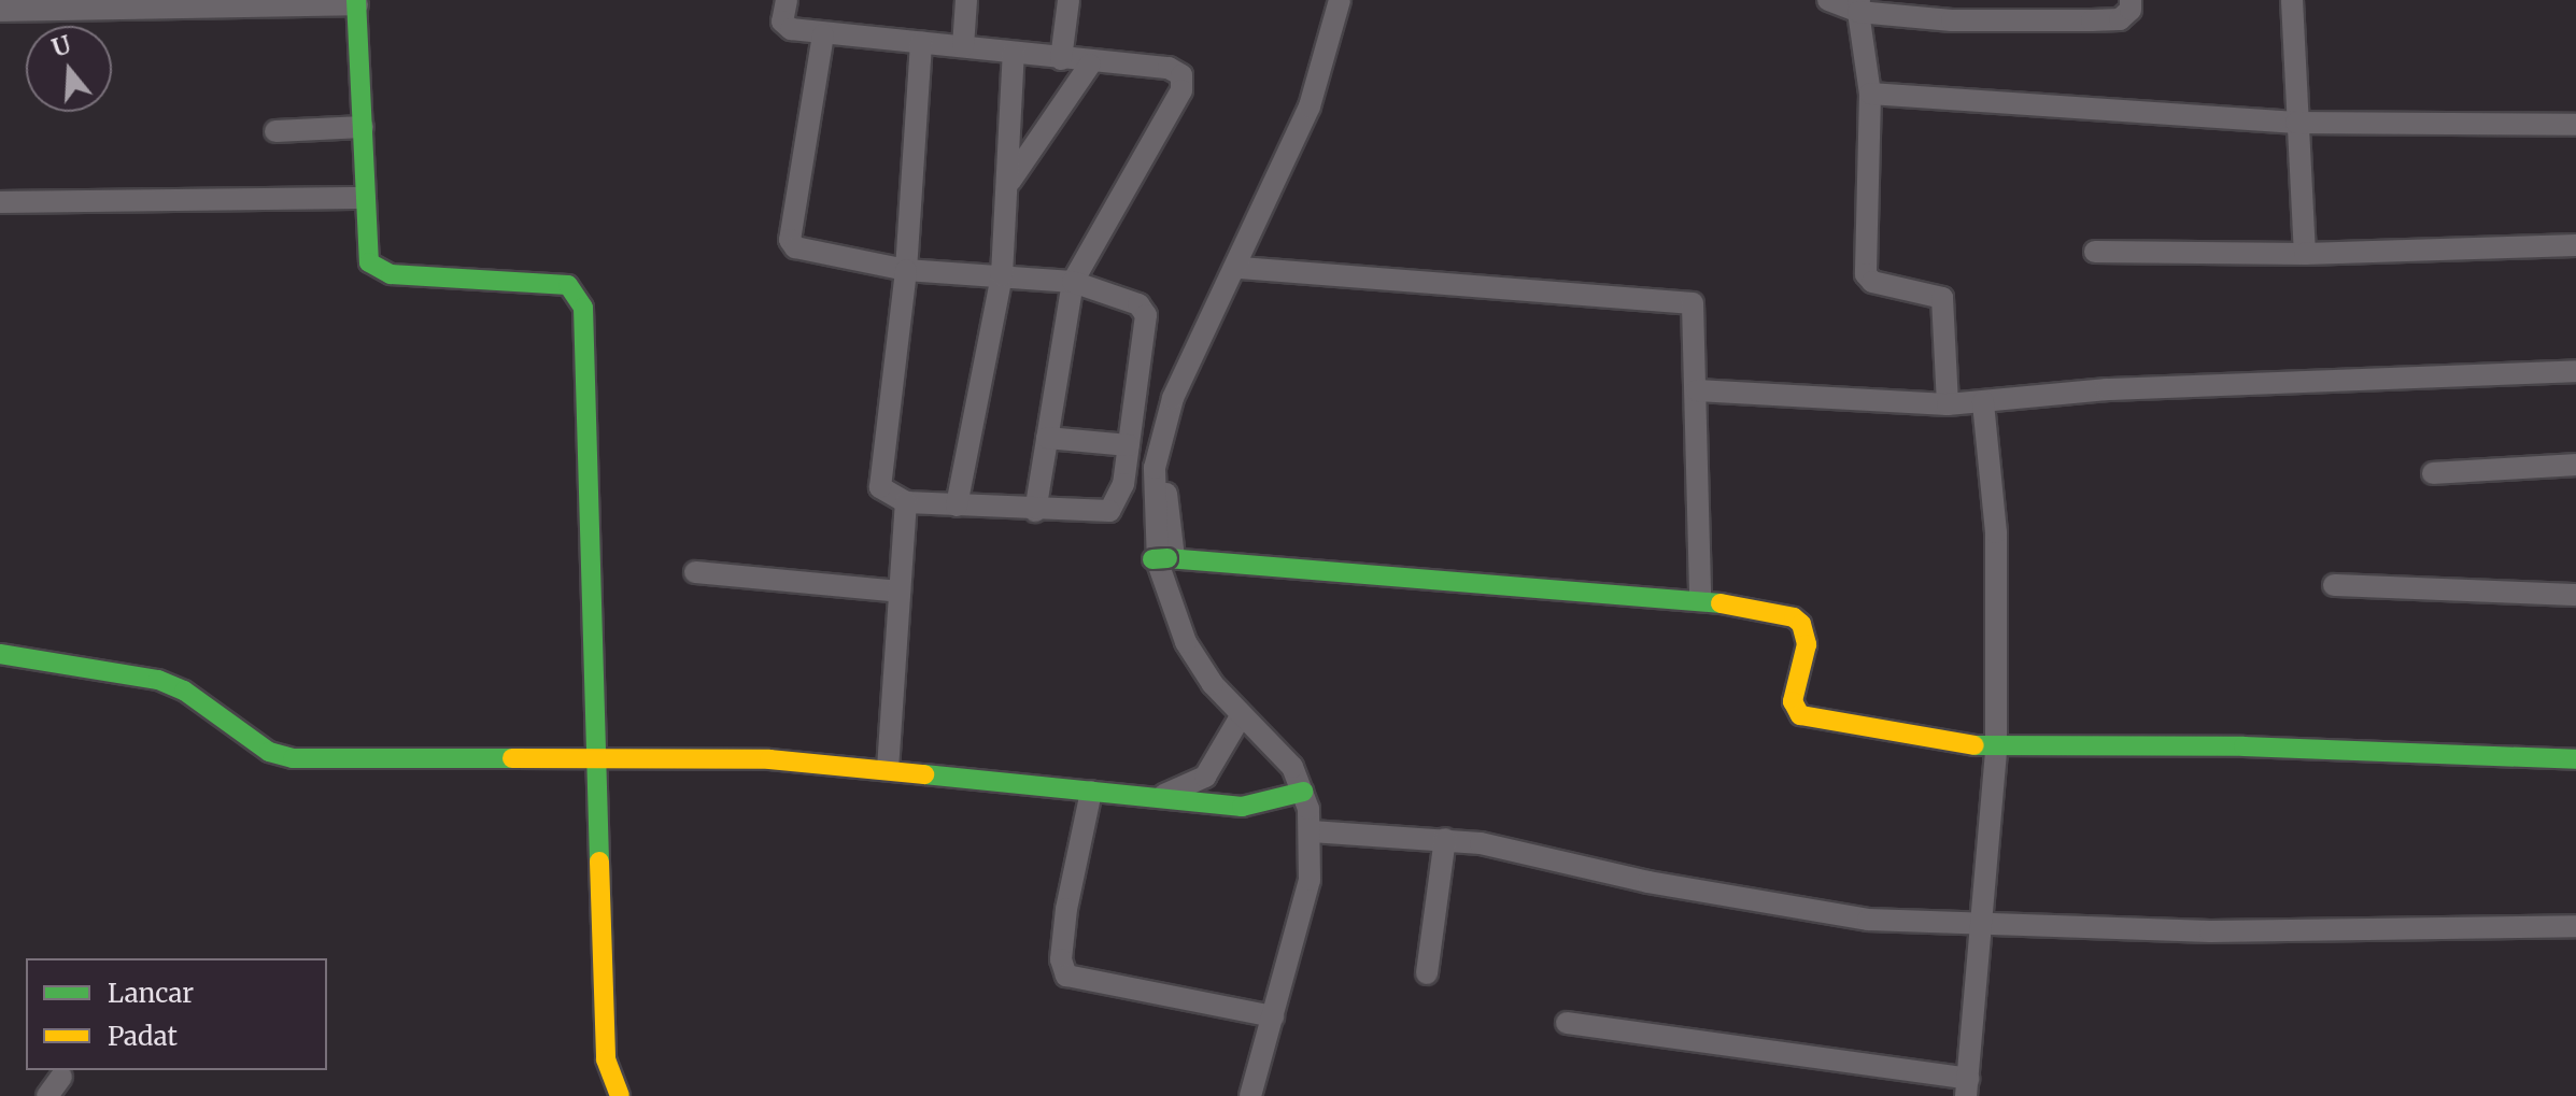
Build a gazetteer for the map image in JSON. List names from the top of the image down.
{
  "legend": ["Lancar", "Padat"],
  "north": "top"
}
